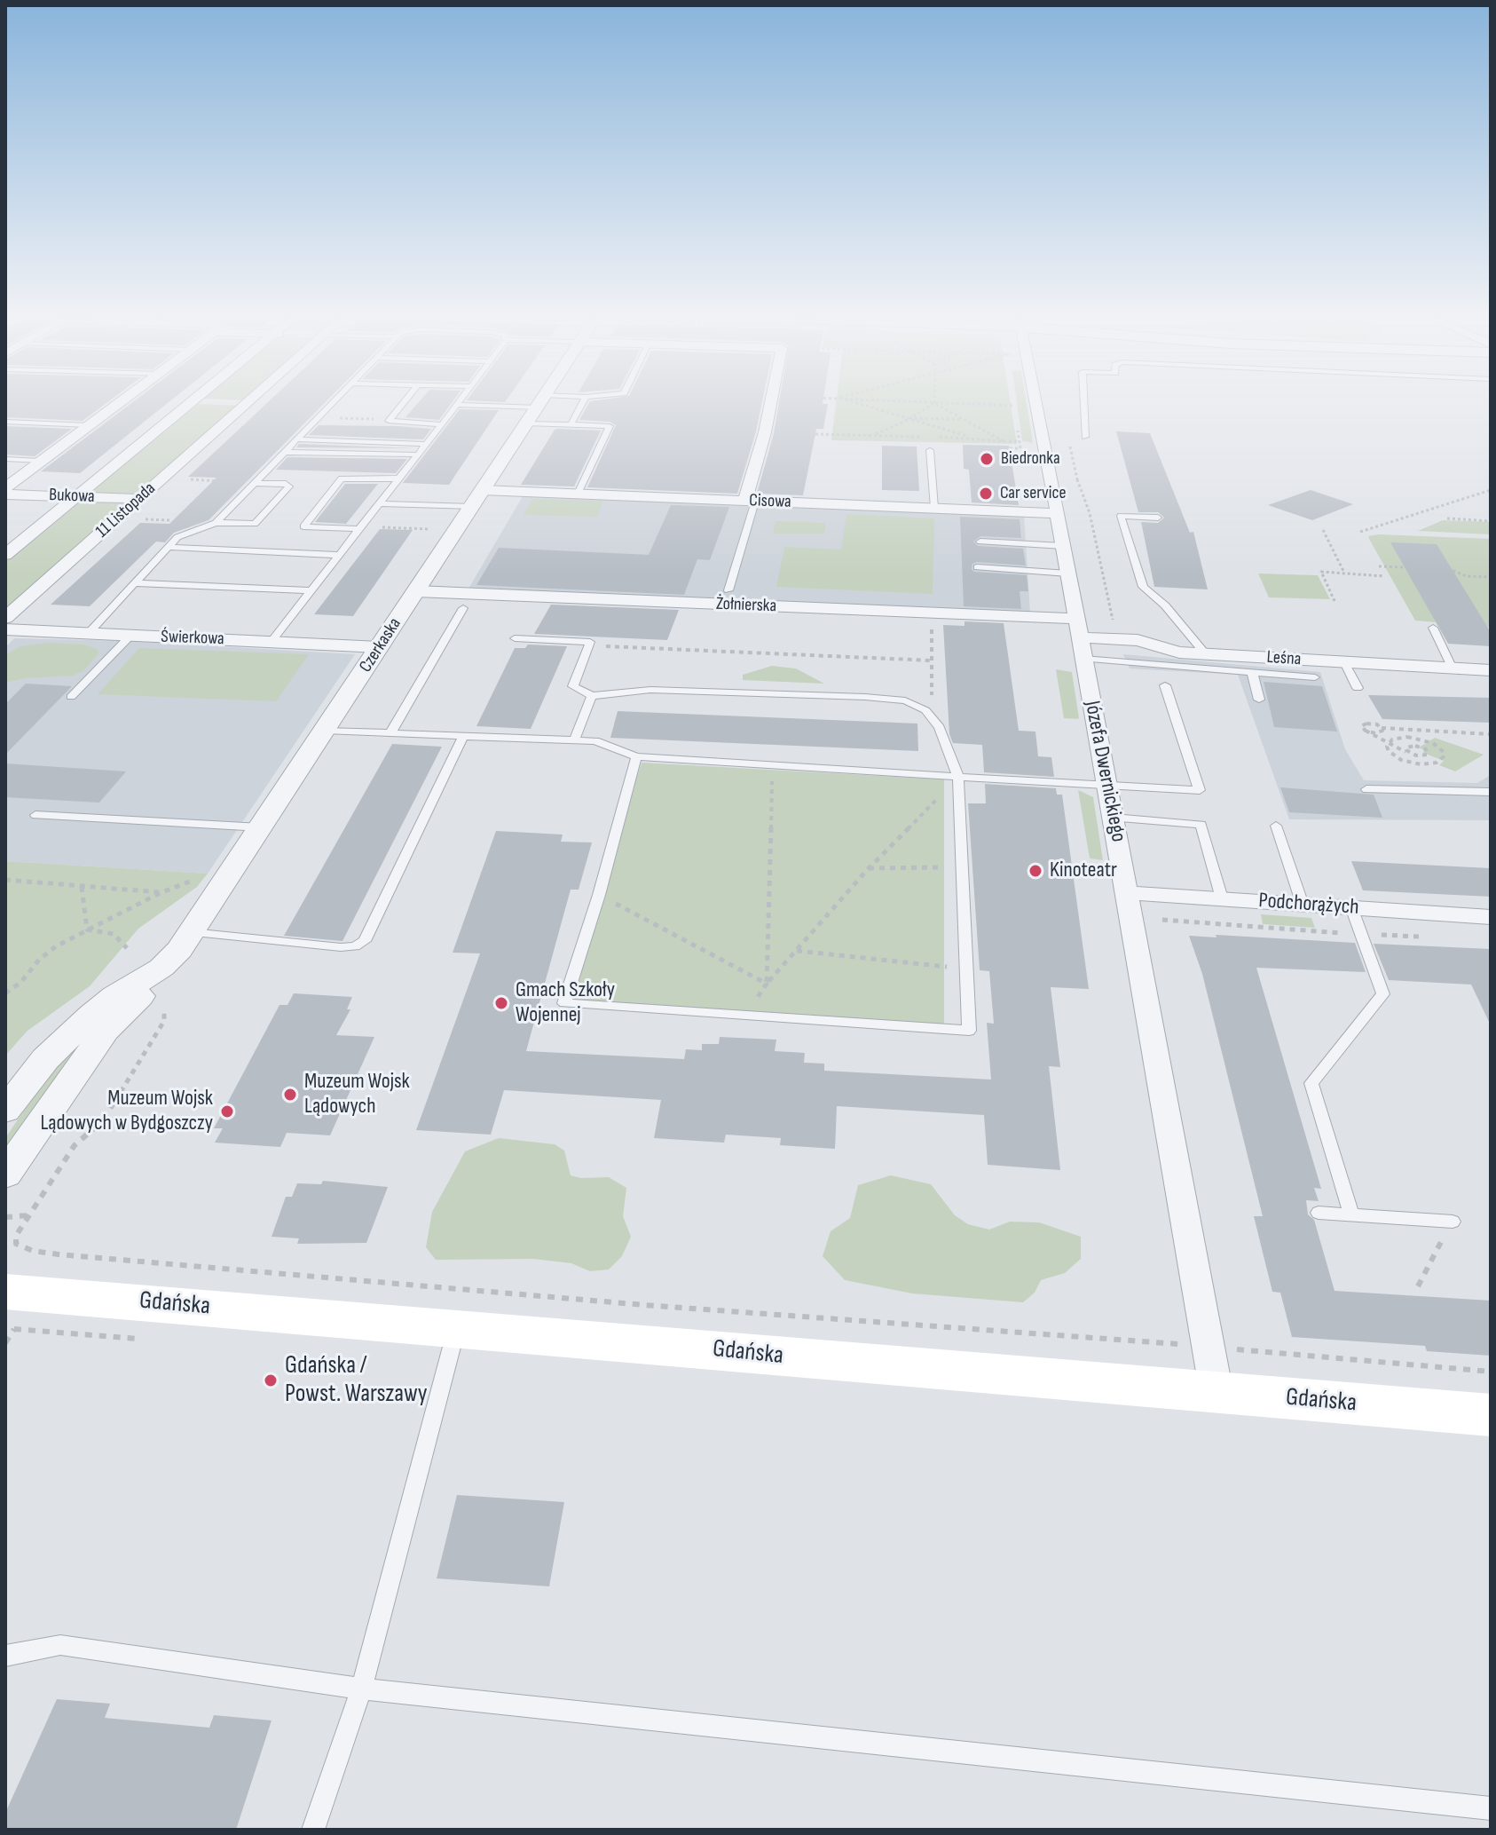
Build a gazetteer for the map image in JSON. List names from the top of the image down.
{
  "streets": {
    "main road": ["Gdańska"],
    "street": [
      "Bukowa",
      "Cisowa",
      "11 Listopada",
      "Żołnierska",
      "Świerkowa",
      "Czerkaska",
      "Leśna",
      "Józefa Dwernickiego",
      "Podchorążych"
    ]
  },
  "crossings": [
    ["Bukowa", "11 Listopada"],
    ["Cisowa", "Czerkaska"],
    ["Cisowa", "Józefa Dwernickiego"],
    ["Żołnierska", "Czerkaska"],
    ["Żołnierska", "Leśna"],
    ["Żołnierska", "Józefa Dwernickiego"],
    ["Świerkowa", "Czerkaska"],
    ["Leśna", "Józefa Dwernickiego"],
    ["Józefa Dwernickiego", "Podchorążych"],
    ["Józefa Dwernickiego", "Gdańska"]
  ],
  "places": [
    "Biedronka",
    "Car service",
    "Kinoteatr",
    "Gmach Szkoły Wojennej",
    "Muzeum Wojsk Lądowych",
    "Muzeum Wojsk Lądowych w Bydgoszczy",
    "Gdańska / Powst. Warszawy"
  ]
}
